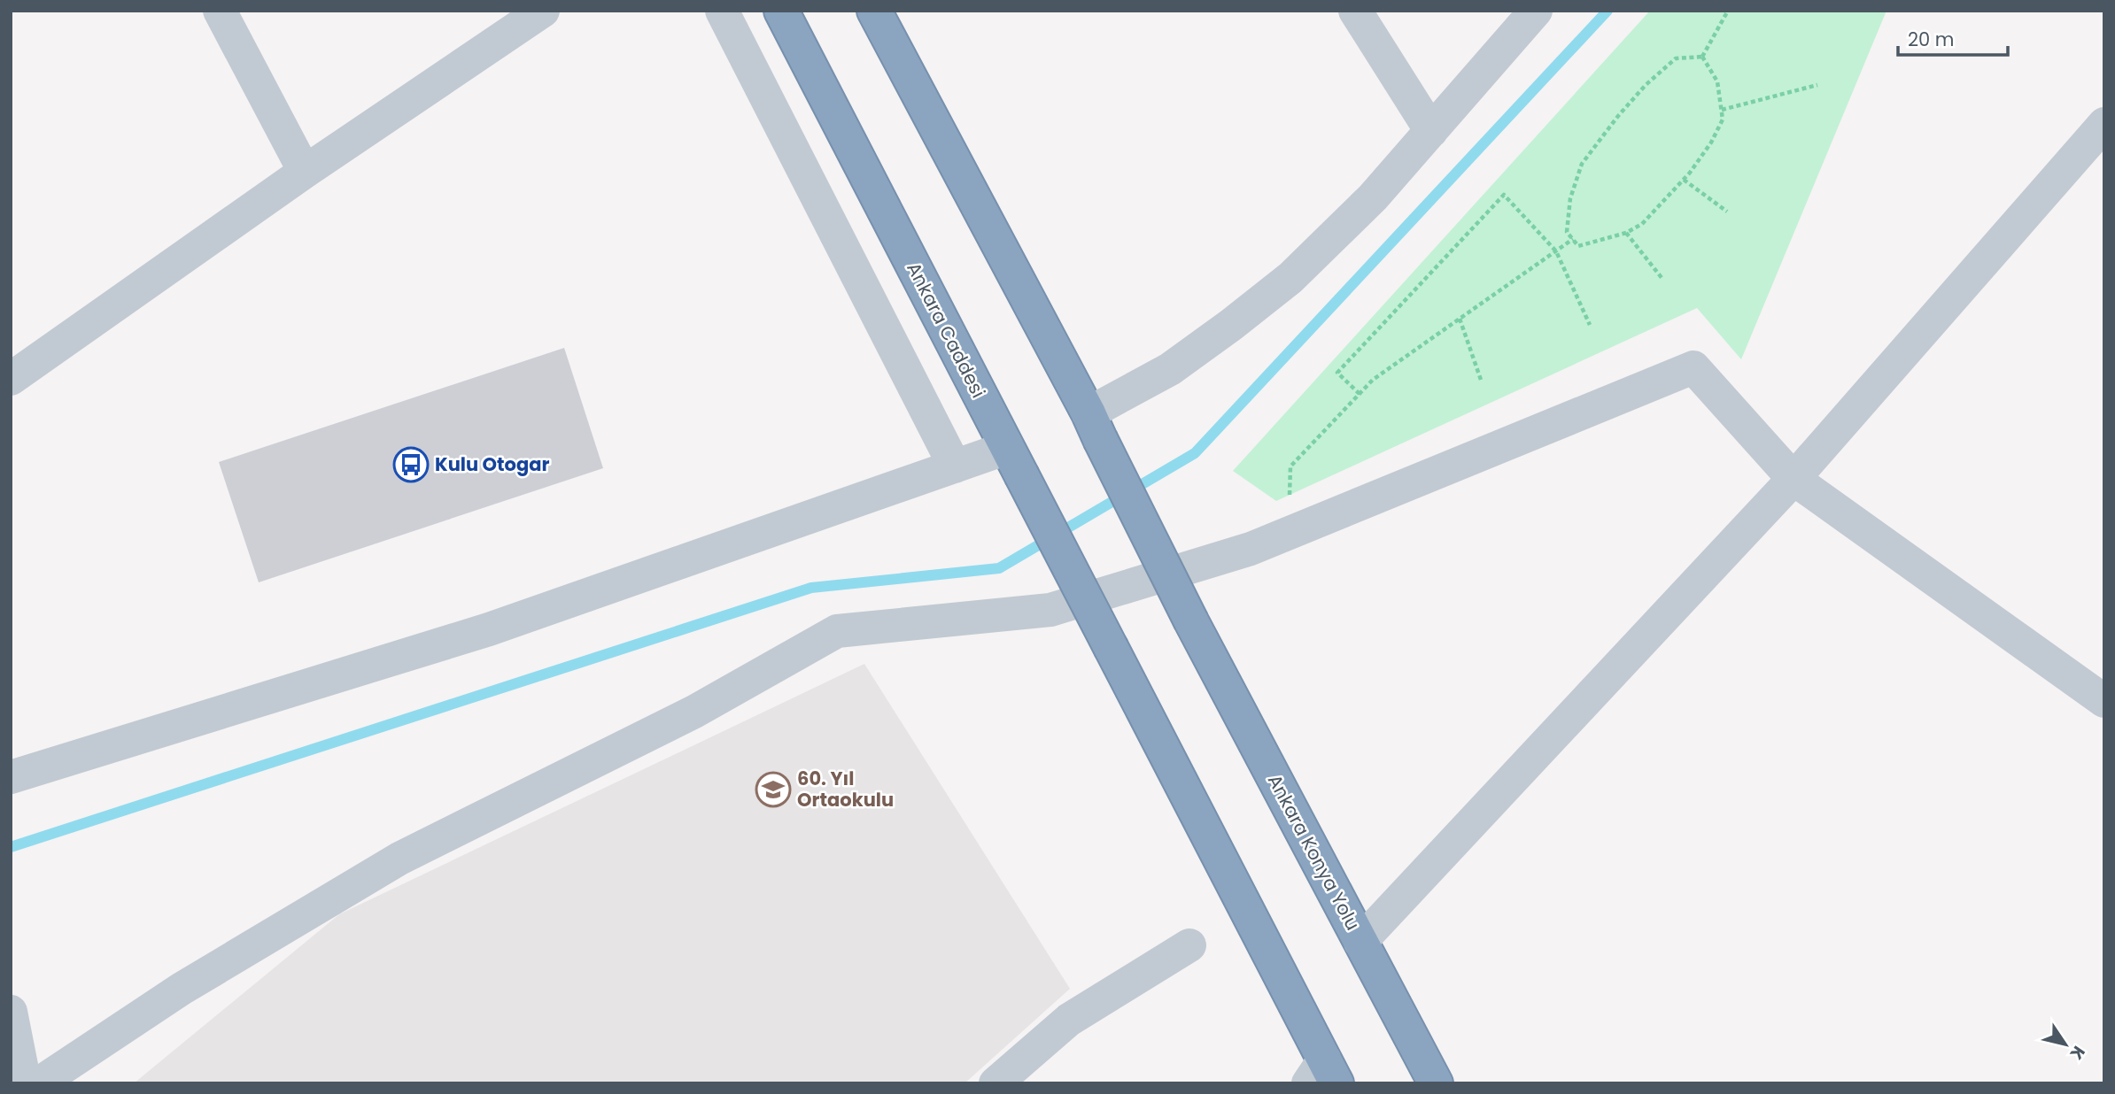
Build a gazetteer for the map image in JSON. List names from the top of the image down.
{
  "streets": {
    "highway": ["Ankara Caddesi", "Ankara Konya Yolu"]
  },
  "places": {
    "bus stop": ["Kulu Otogar"],
    "school or university": ["60. Yıl Ortaokulu"]
  },
  "scale_bar": "20 m",
  "north": "bottom right"
}
